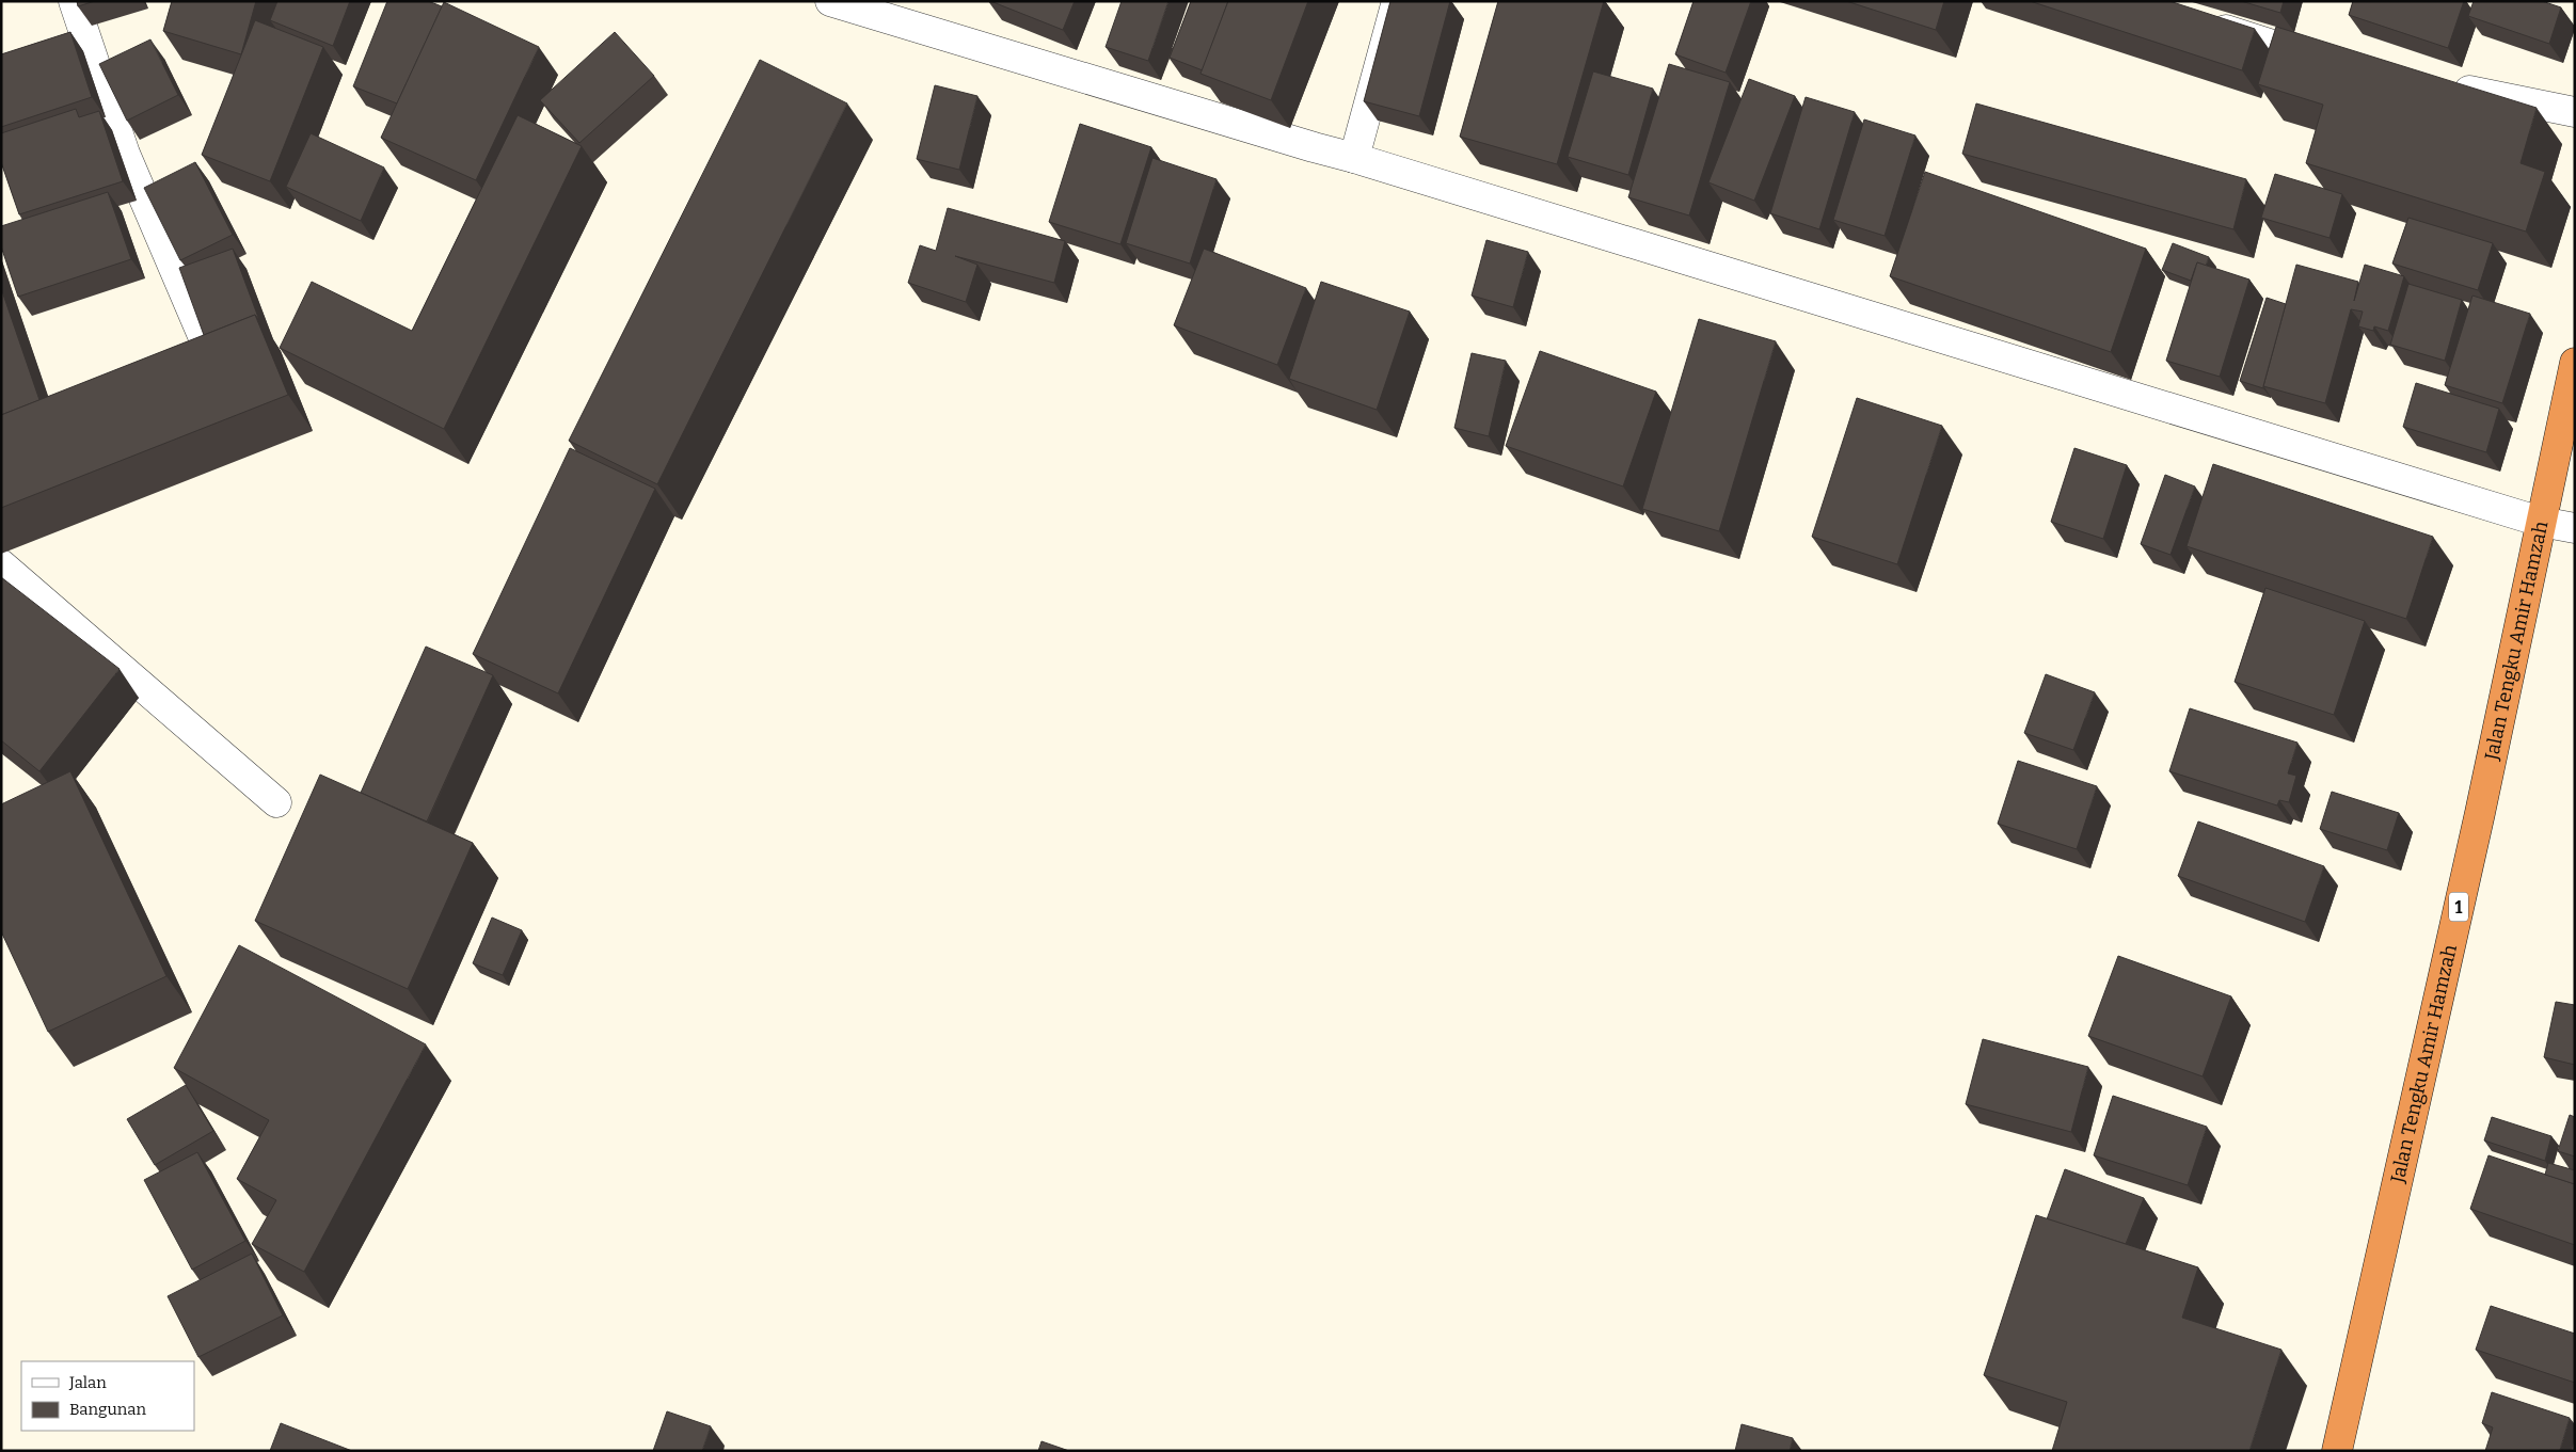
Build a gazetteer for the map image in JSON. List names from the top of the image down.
{
  "streets": {
    "highway": ["Jalan Tengku Amir Hamzah", "1"]
  },
  "legend": ["Jalan", "Bangunan"]
}
